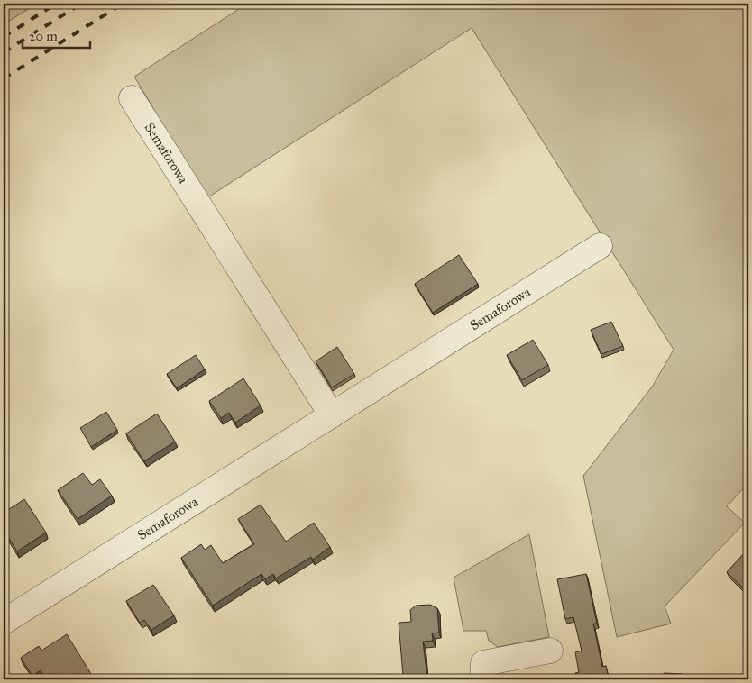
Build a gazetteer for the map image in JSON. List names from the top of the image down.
{
  "streets": {
    "street": ["Semaforowa"]
  },
  "scale_bar": "20 m"
}
